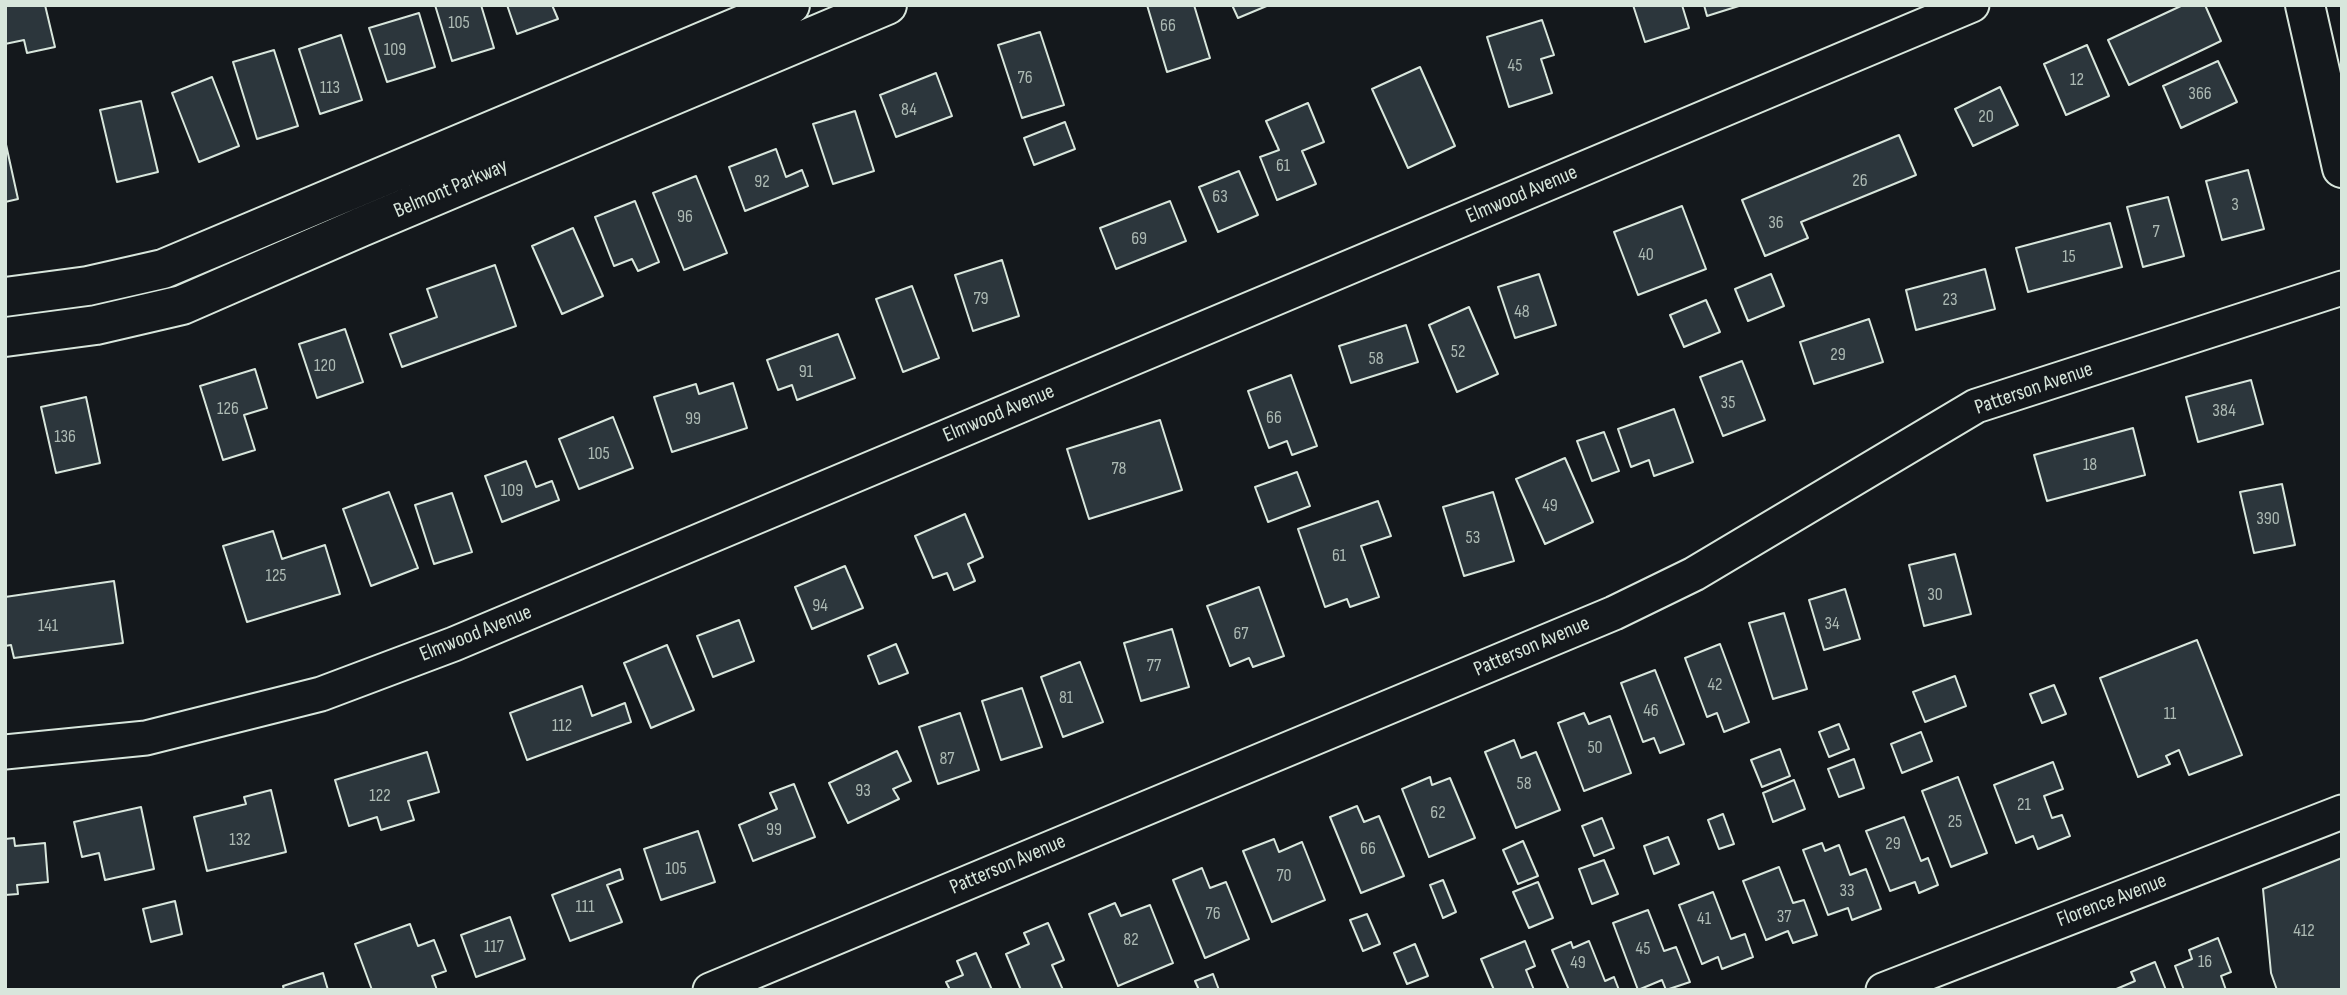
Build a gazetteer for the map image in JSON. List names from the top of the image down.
{
  "streets": {
    "street": [
      "Belmont Parkway",
      "Elmwood Avenue",
      "Patterson Avenue",
      "Florence Avenue"
    ]
  },
  "house_numbers": [
    "105",
    "66",
    "109",
    "45",
    "76",
    "12",
    "113",
    "366",
    "84",
    "20",
    "61",
    "26",
    "92",
    "63",
    "3",
    "96",
    "36",
    "7",
    "69",
    "40",
    "15",
    "79",
    "23",
    "48",
    "52",
    "29",
    "58",
    "120",
    "91",
    "35",
    "126",
    "384",
    "66",
    "99",
    "136",
    "105",
    "18",
    "78",
    "109",
    "49",
    "390",
    "53",
    "61",
    "125",
    "30",
    "94",
    "34",
    "141",
    "67",
    "77",
    "42",
    "81",
    "46",
    "11",
    "112",
    "50",
    "87",
    "58",
    "93",
    "122",
    "21",
    "62",
    "25",
    "99",
    "132",
    "29",
    "66",
    "105",
    "70",
    "33",
    "111",
    "76",
    "37",
    "41",
    "412",
    "82",
    "117",
    "45",
    "16",
    "49"
  ]
}
